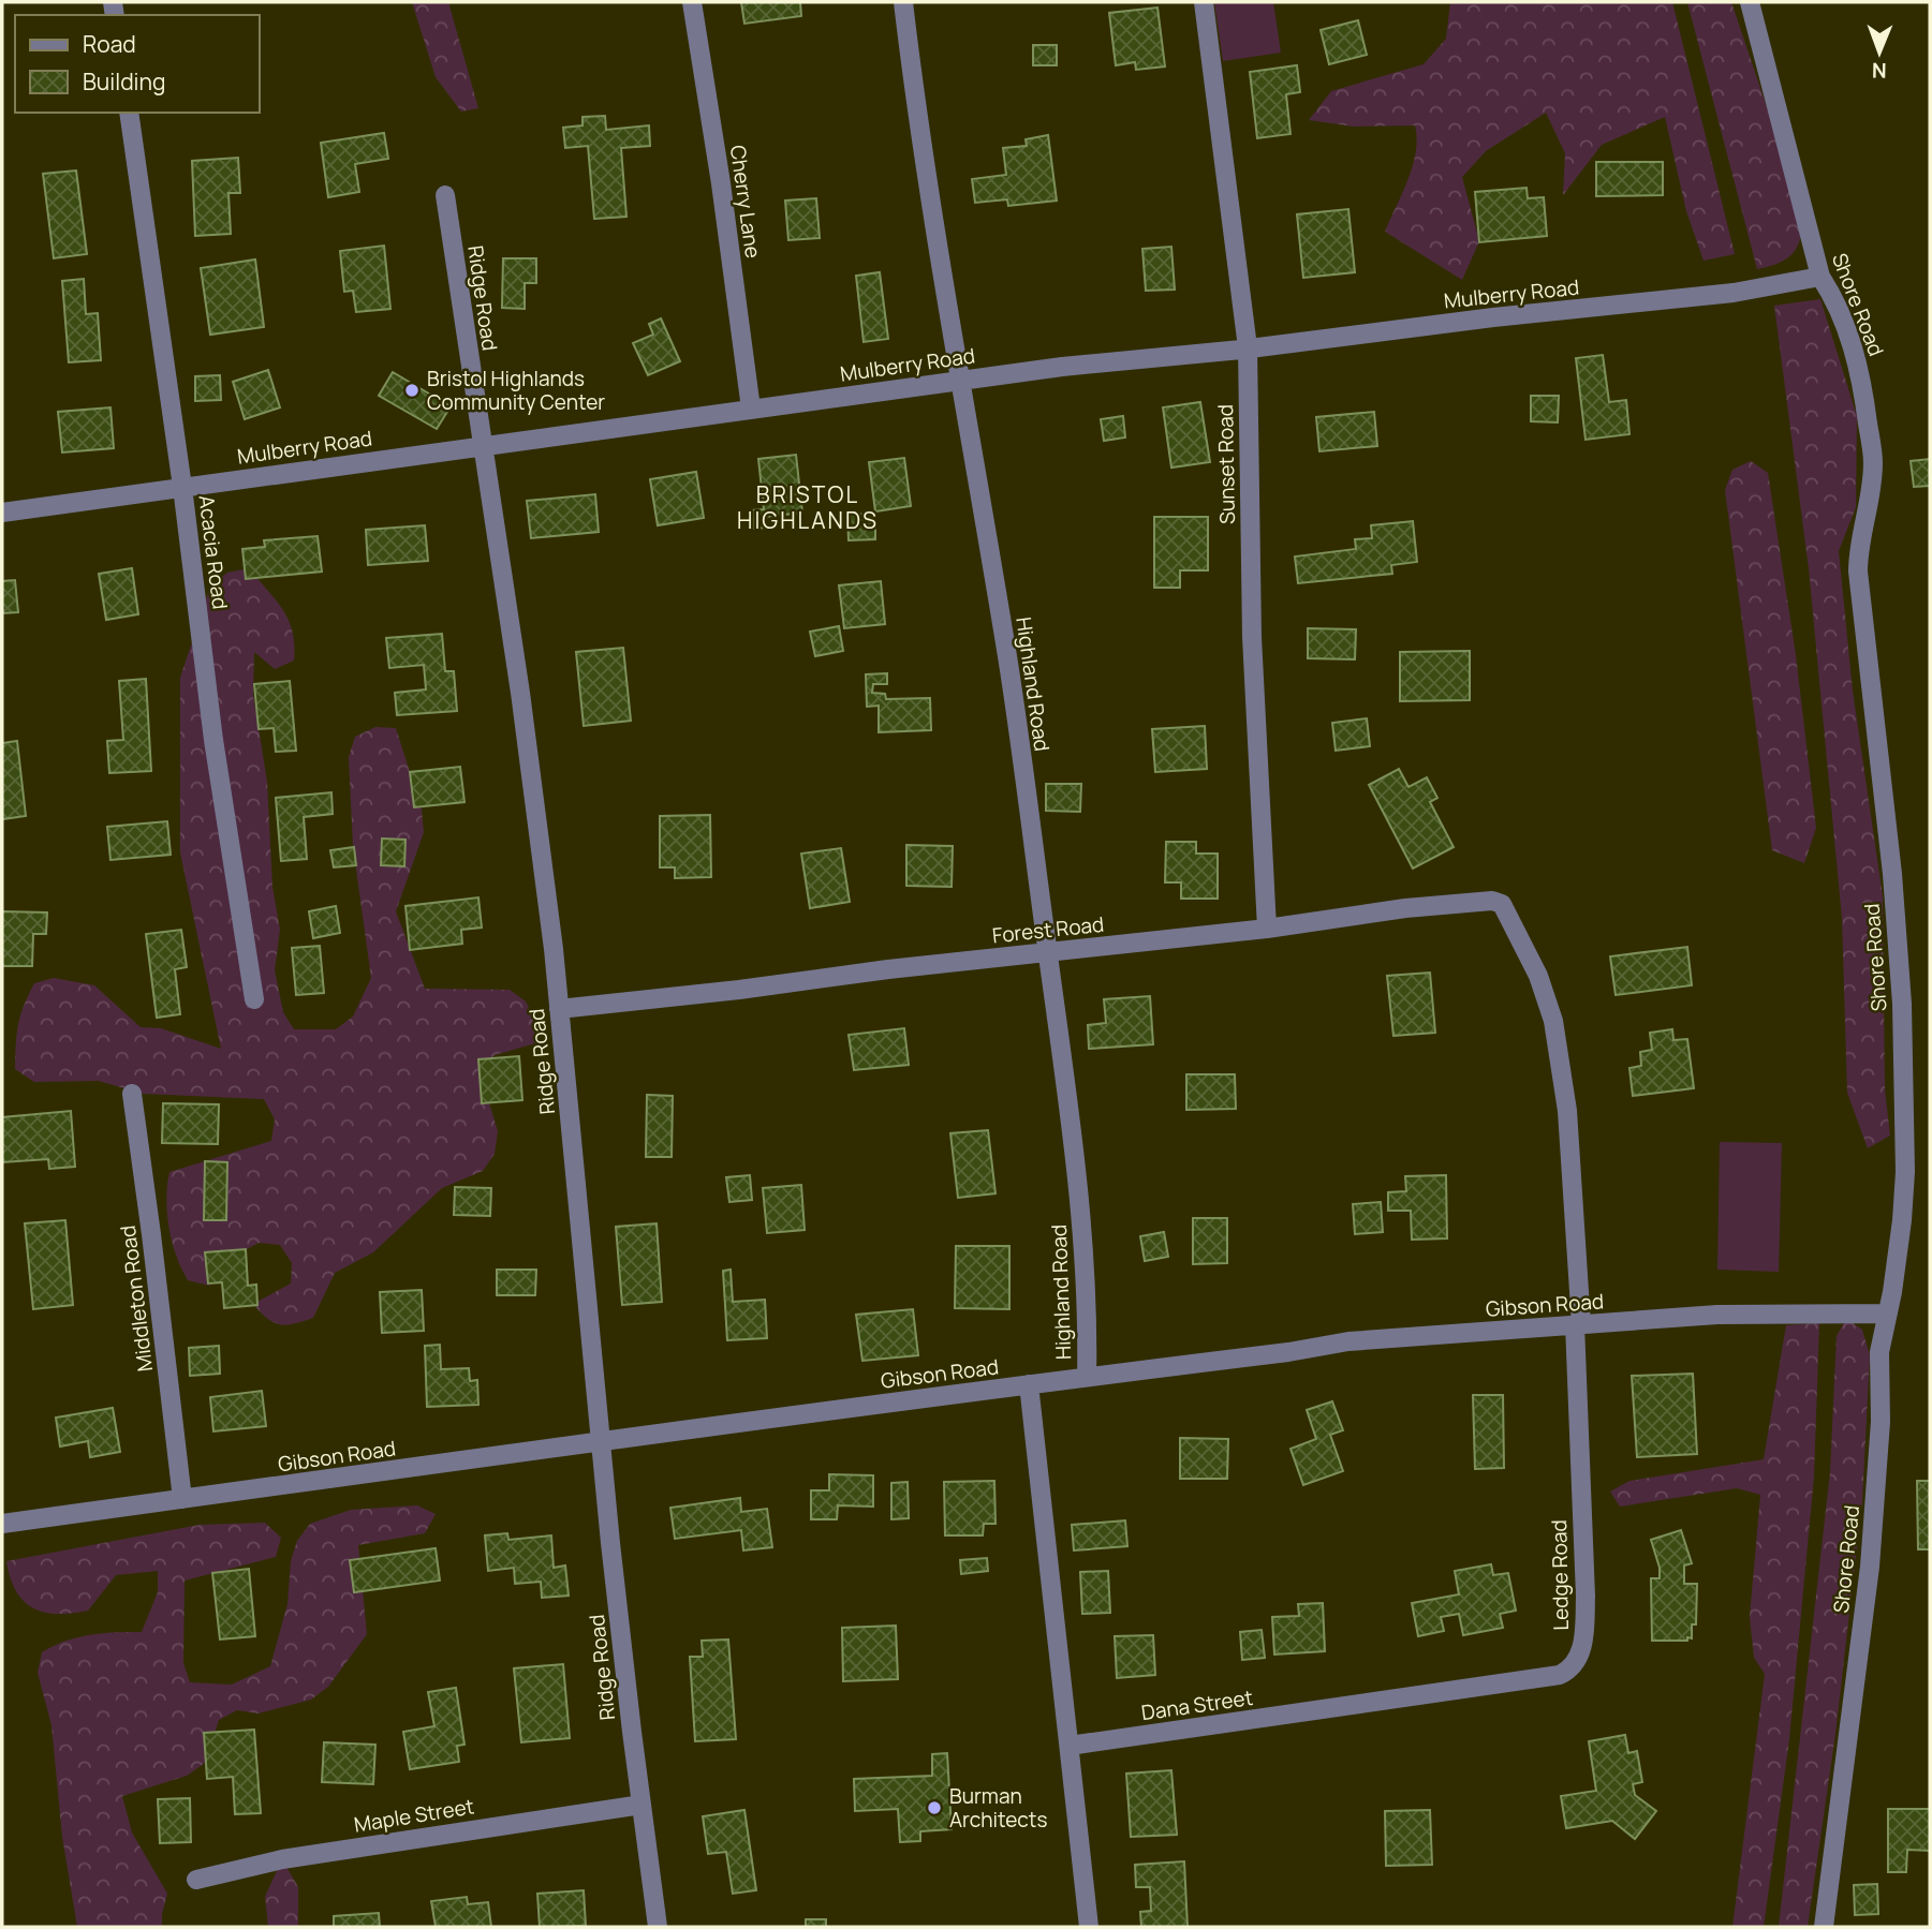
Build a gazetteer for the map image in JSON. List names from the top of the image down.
{
  "streets": {
    "street": [
      "Cherry Lane",
      "Mulberry Road",
      "Ridge Road",
      "Shore Road",
      "Sunset Road",
      "Acacia Road",
      "Highland Road",
      "Forest Road",
      "Middleton Road",
      "Gibson Road",
      "Ledge Road",
      "Dana Street",
      "Maple Street"
    ]
  },
  "crossings": [
    ["Cherry Lane", "Mulberry Road"],
    ["Mulberry Road", "Ridge Road"],
    ["Mulberry Road", "Shore Road"],
    ["Mulberry Road", "Sunset Road"],
    ["Mulberry Road", "Acacia Road"],
    ["Mulberry Road", "Highland Road"],
    ["Ridge Road", "Forest Road"],
    ["Ridge Road", "Gibson Road"],
    ["Ridge Road", "Maple Street"],
    ["Shore Road", "Gibson Road"],
    ["Sunset Road", "Forest Road"],
    ["Highland Road", "Forest Road"],
    ["Highland Road", "Gibson Road"],
    ["Forest Road", "Ledge Road"],
    ["Middleton Road", "Gibson Road"],
    ["Gibson Road", "Ledge Road"],
    ["Ledge Road", "Dana Street"]
  ],
  "districts": ["BRISTOL HIGHLANDS"],
  "places": ["Bristol Highlands Community Center", "Burman Architects"],
  "legend": ["Road", "Building"],
  "north": "bottom"
}
